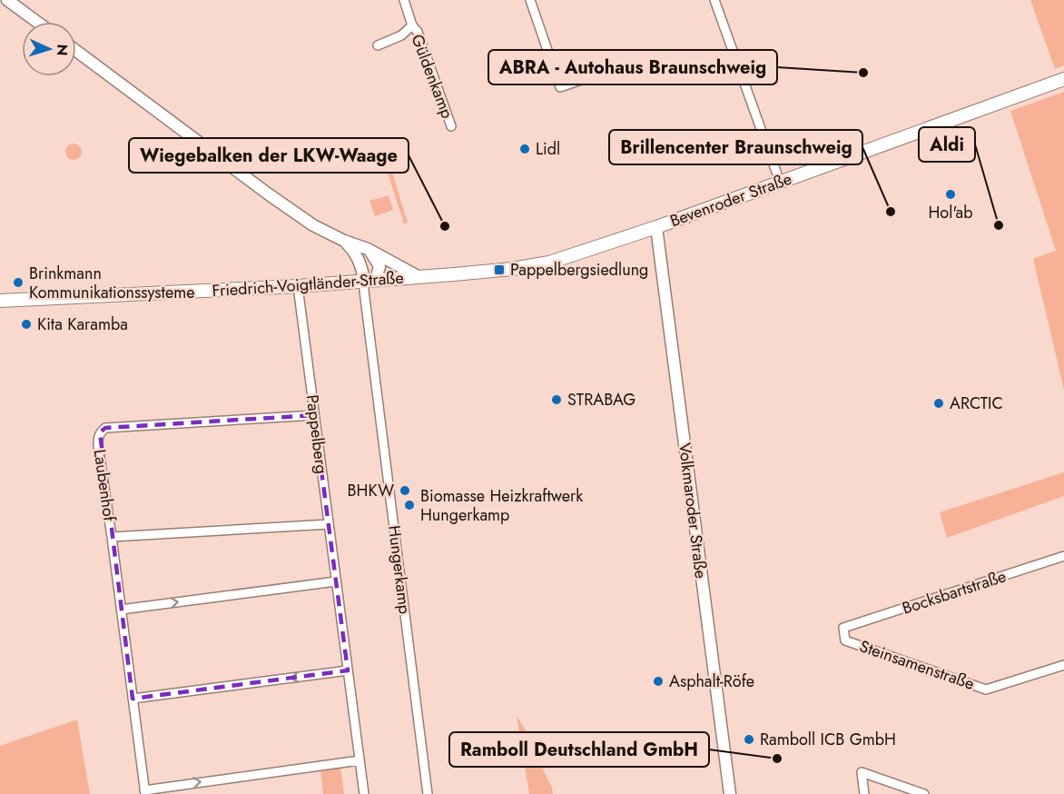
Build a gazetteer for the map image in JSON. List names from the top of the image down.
{
  "streets": {
    "main road": ["Bevenroder Straße", "Friedrich-Voigtländer-Straße"],
    "street": [
      "Güldenkamp",
      "Pappelberg",
      "Laubenhof",
      "Volkmaroder Straße",
      "Hungerkamp",
      "Bocksbartstraße",
      "Steinsamenstraße"
    ]
  },
  "crossings": [
    ["Bevenroder Straße", "Friedrich-Voigtländer-Straße"],
    ["Bevenroder Straße", "Volkmaroder Straße"],
    ["Friedrich-Voigtländer-Straße", "Pappelberg"],
    ["Friedrich-Voigtländer-Straße", "Hungerkamp"],
    ["Pappelberg", "Laubenhof"],
    ["Bocksbartstraße", "Steinsamenstraße"]
  ],
  "places": {
    "other": [
      "ABRA - Autohaus Braunschweig",
      "Lidl",
      "Hol'ab",
      "Brillencenter Braunschweig",
      "Aldi",
      "Wiegebalken der LKW-Waage",
      "Brinkmann Kommunikationssysteme",
      "Kita Karamba",
      "STRABAG",
      "ARCTIC",
      "BHKW",
      "Biomasse Heizkraftwerk Hungerkamp",
      "Asphalt-Röfe",
      "Ramboll ICB GmbH",
      "Ramboll Deutschland GmbH"
    ],
    "transit": ["Pappelbergsiedlung"]
  },
  "north": "right"
}
